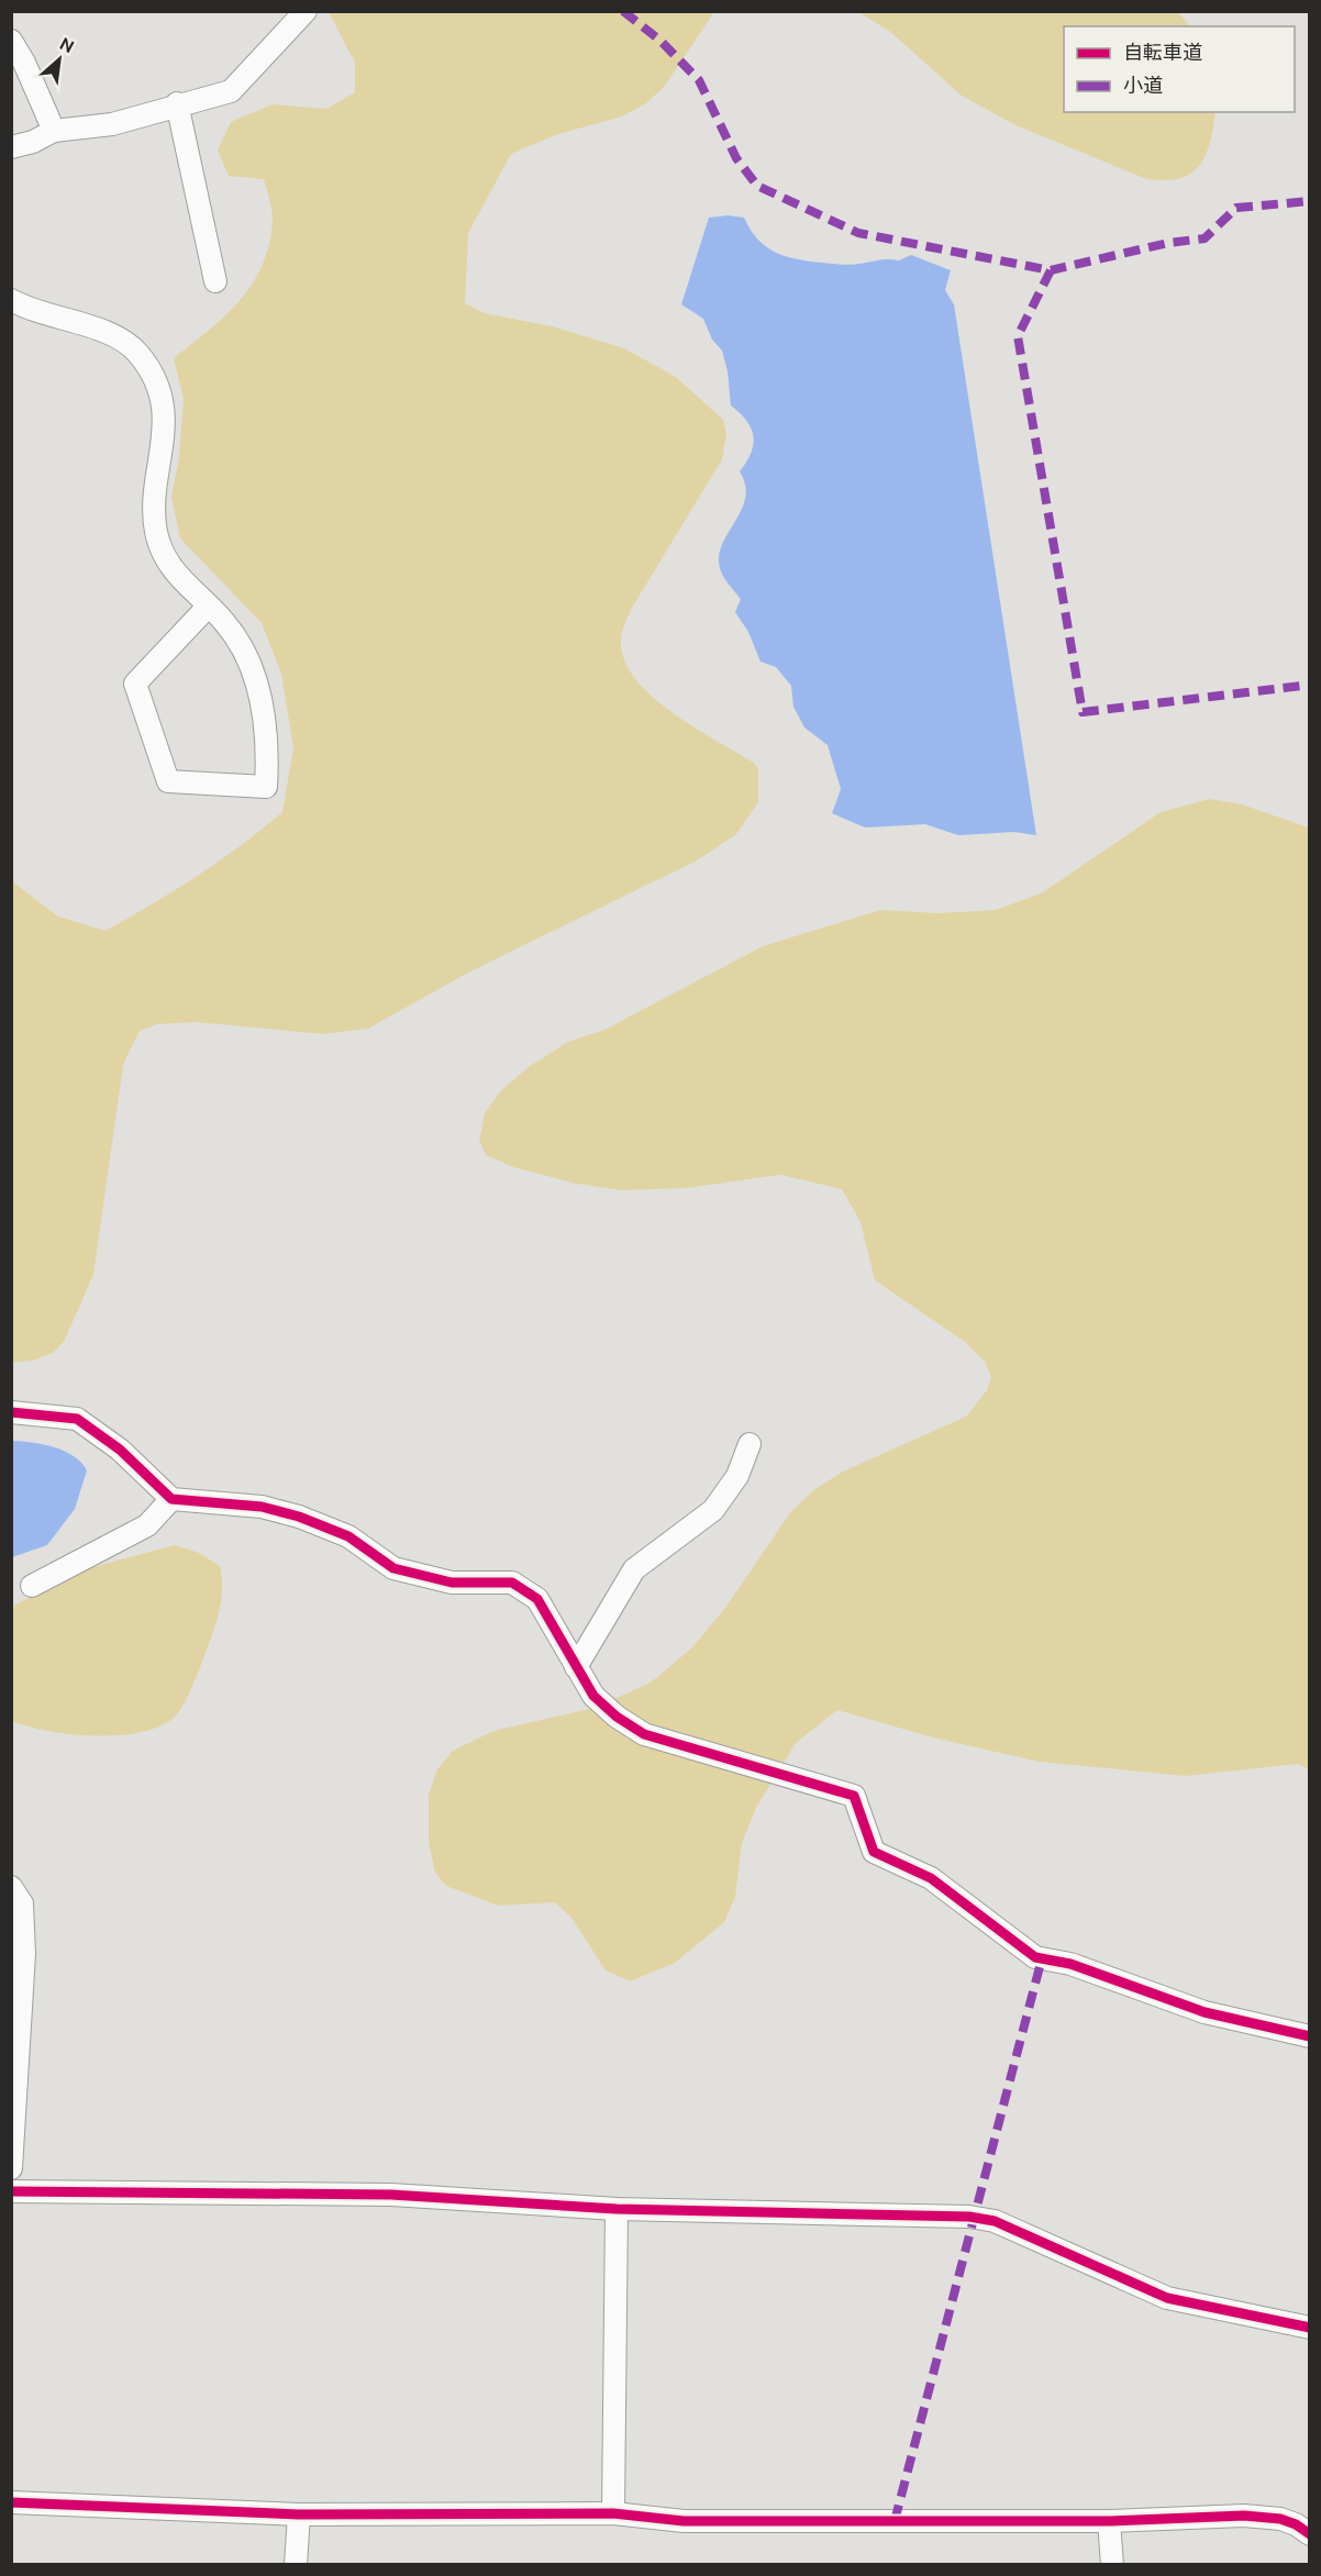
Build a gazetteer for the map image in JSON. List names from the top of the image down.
{
  "legend": ["自転車道", "小道"],
  "north": "top right"
}
